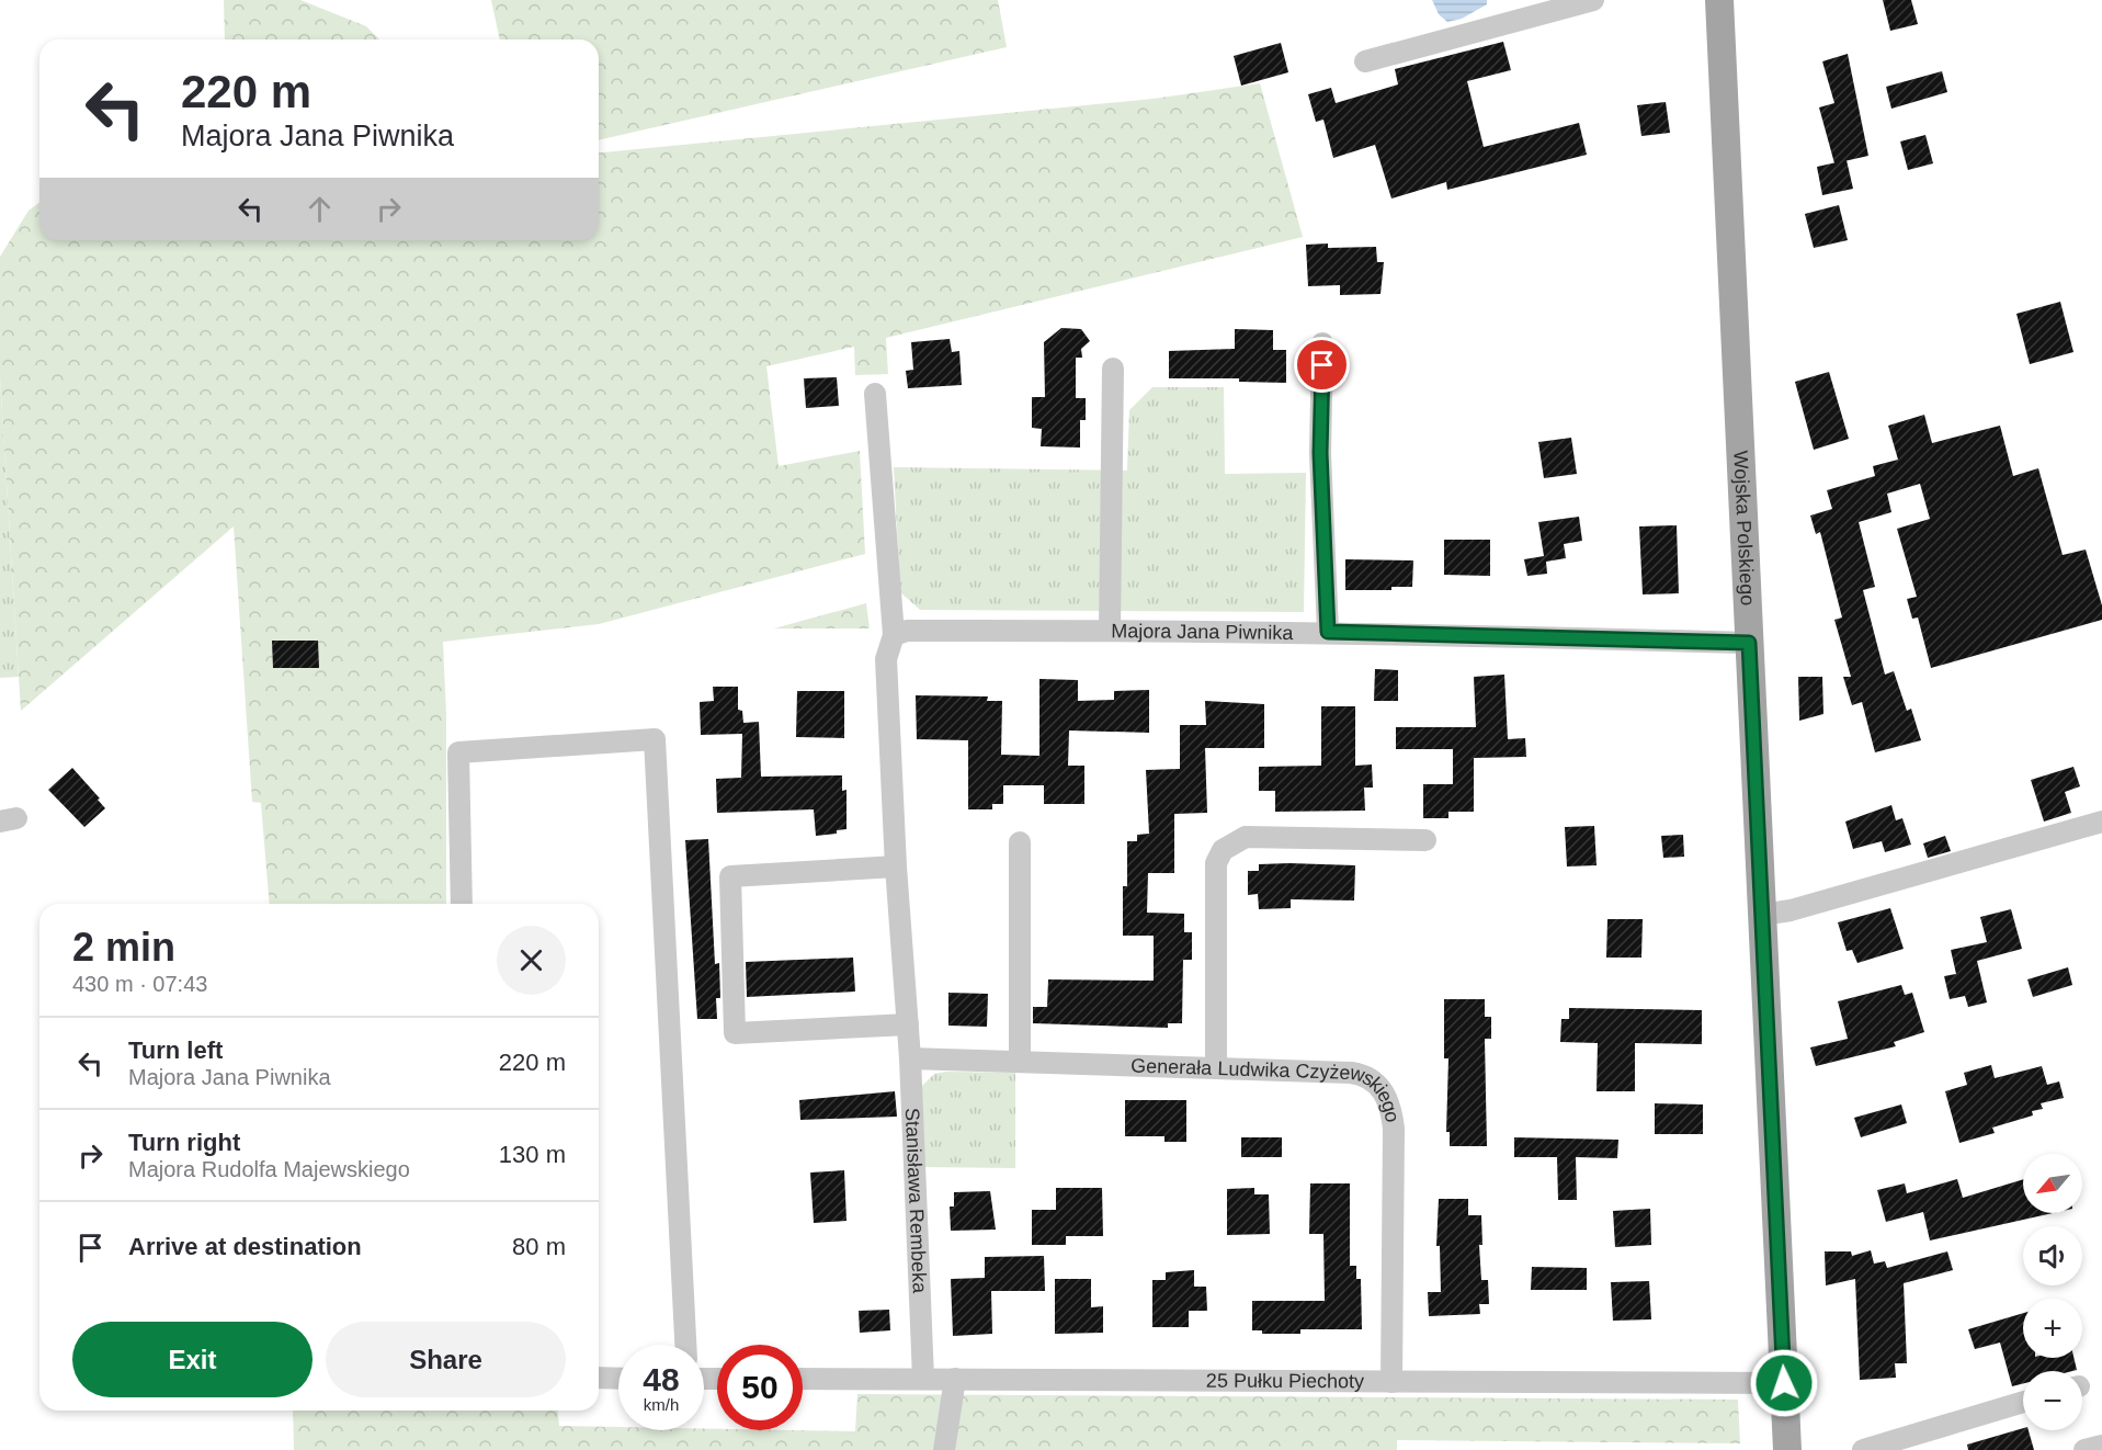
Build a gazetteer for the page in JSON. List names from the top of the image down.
{
  "streets": {
    "main road": ["Wojska Polskiego"],
    "street": [
      "Majora Jana Piwnika",
      "Generała Ludwika Czyżewskiego",
      "Stanisława Rembeka",
      "25 Pułku Piechoty"
    ]
  },
  "crossings": [
    ["Wojska Polskiego", "Majora Jana Piwnika"],
    ["Wojska Polskiego", "25 Pułku Piechoty"],
    ["Majora Jana Piwnika", "Stanisława Rembeka"],
    ["Generała Ludwika Czyżewskiego", "Stanisława Rembeka"],
    ["Generała Ludwika Czyżewskiego", "25 Pułku Piechoty"],
    ["Stanisława Rembeka", "25 Pułku Piechoty"]
  ],
  "north": "bottom left",
  "page": {
    "turn": ["220 m", "Majora Jana Piwnika"],
    "heading": ["2 min", "430 m · 07:43"],
    "list": [
      {
        "name": "Turn left",
        "note": "Majora Jana Piwnika",
        "value": "220 m"
      },
      {
        "name": "Turn right",
        "note": "Majora Rudolfa Majewskiego",
        "value": "130 m"
      },
      {
        "name": "Arrive at destination",
        "value": "80 m"
      }
    ],
    "map_buttons": ["+", "−"],
    "buttons": ["Exit", "Share"],
    "speed": "48 km/h",
    "limit": "50"
  }
}
